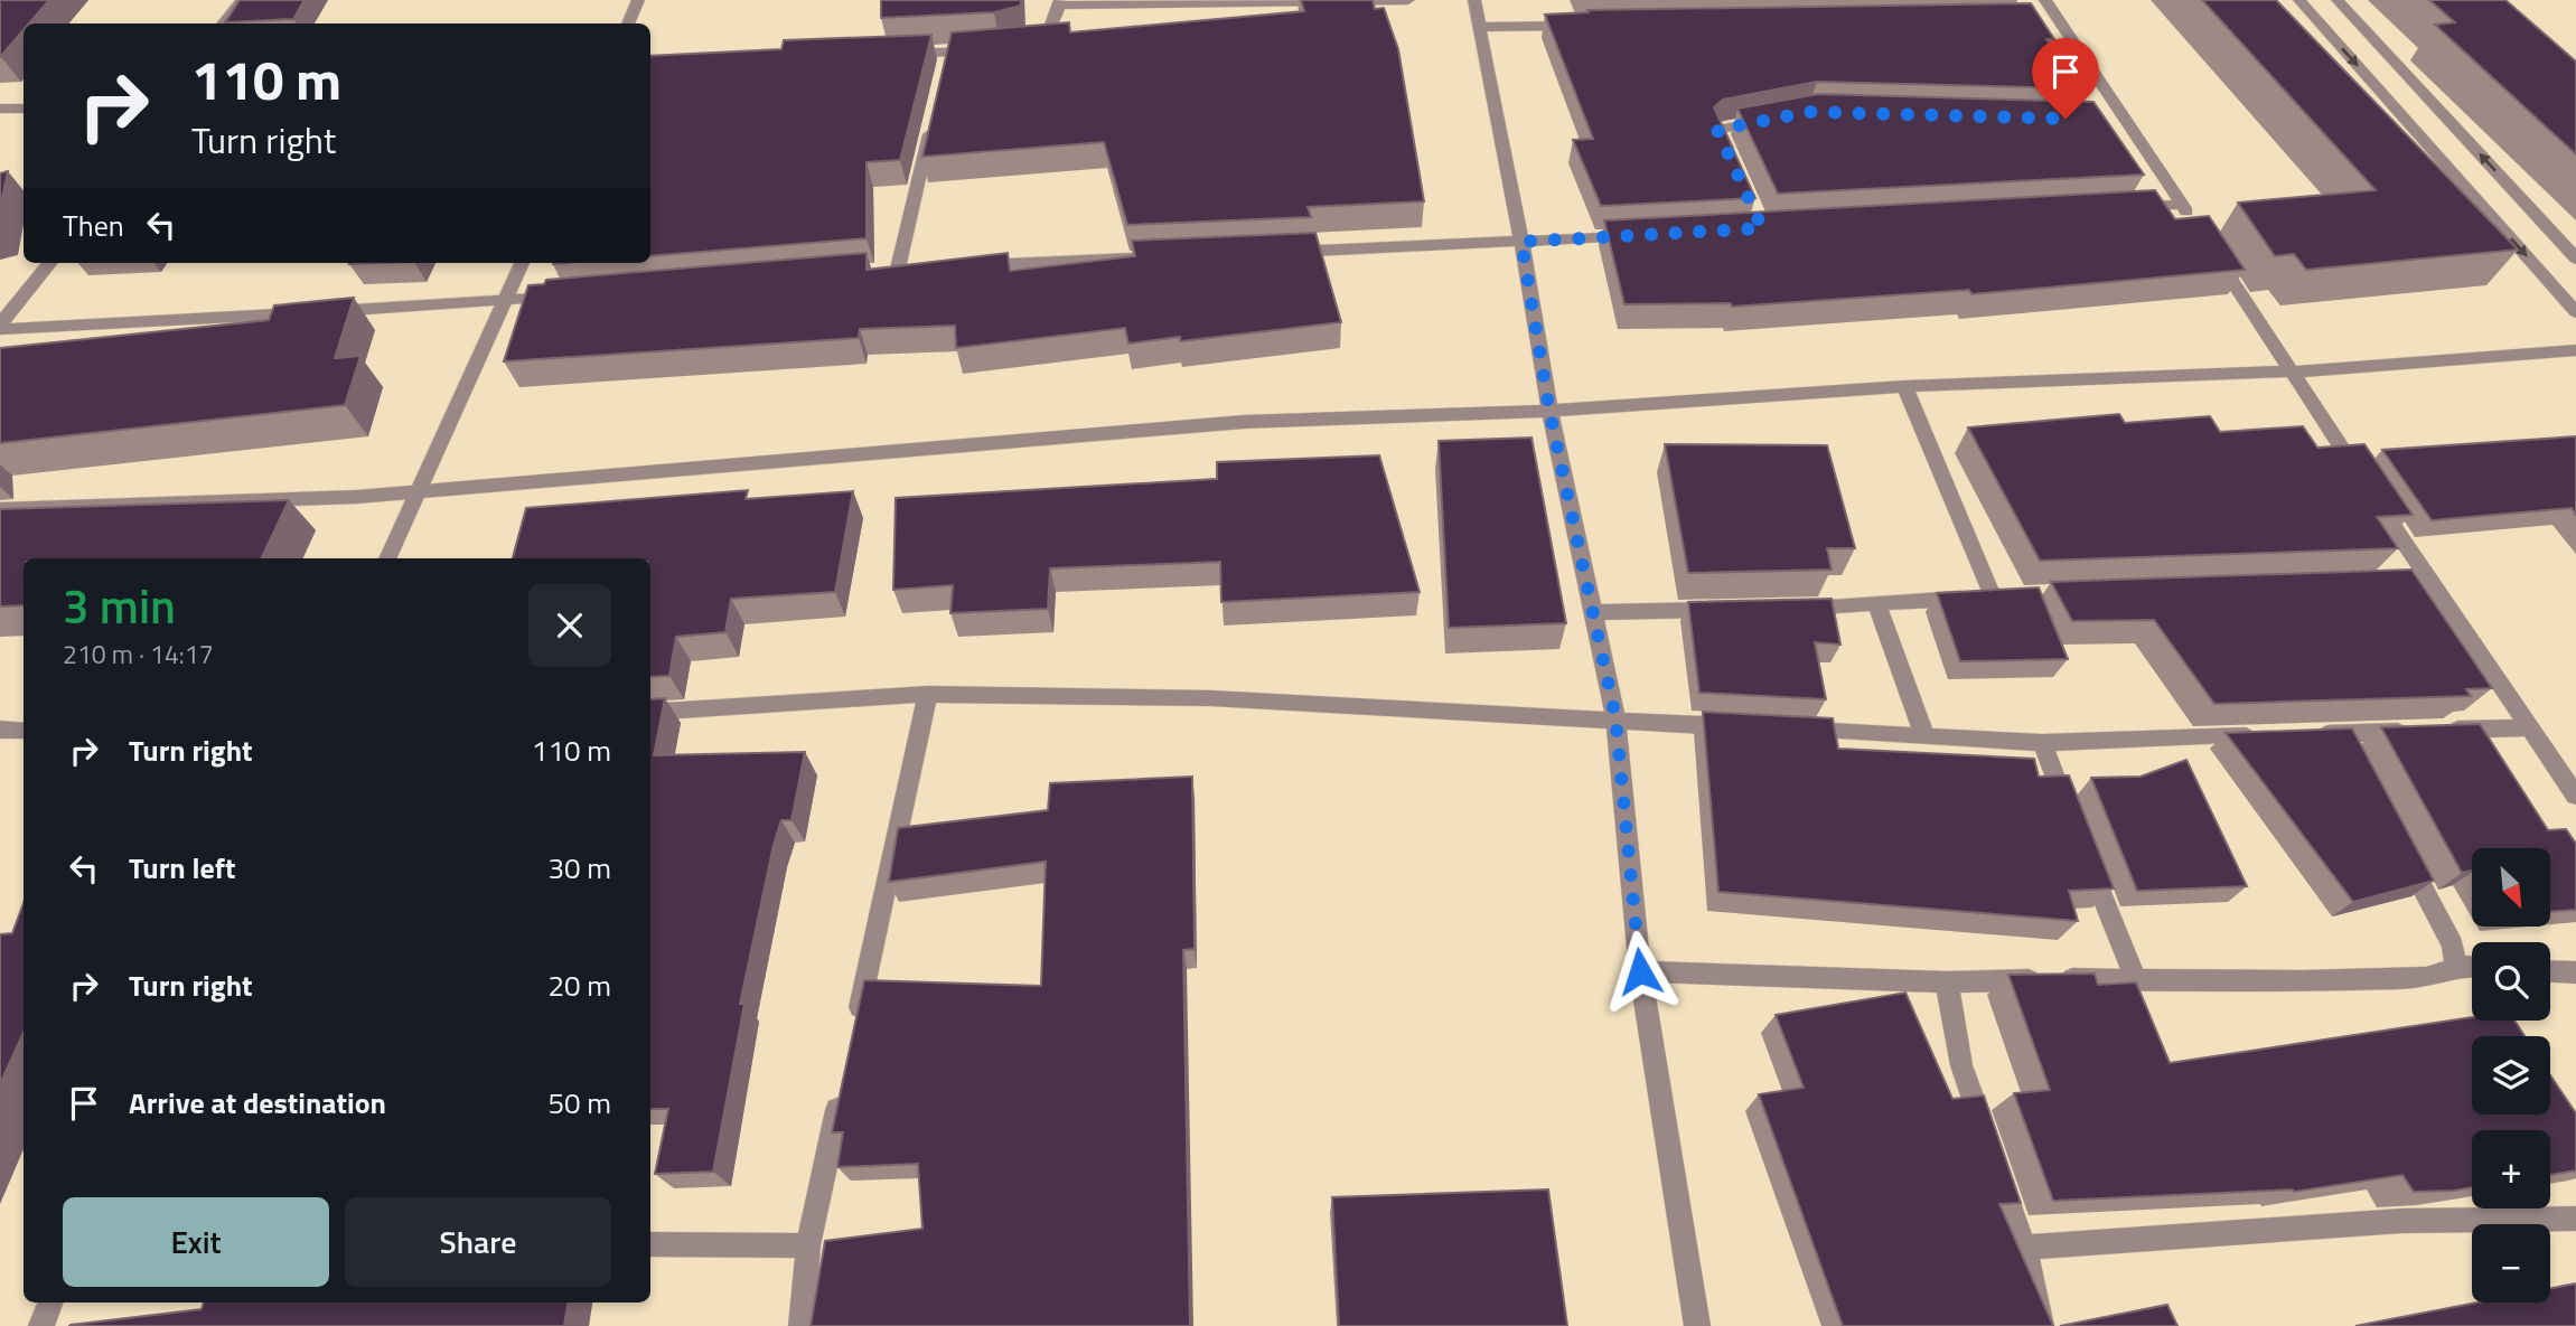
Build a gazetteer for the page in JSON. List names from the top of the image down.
{
  "north": "bottom right",
  "page": {
    "turn": ["110 m", "Turn right"],
    "then": "Then",
    "heading": ["3 min", "210 m · 14:17"],
    "list": [
      {
        "name": "Turn right",
        "value": "110 m"
      },
      {
        "name": "Turn left",
        "value": "30 m"
      },
      {
        "name": "Turn right",
        "value": "20 m"
      },
      {
        "name": "Arrive at destination",
        "value": "50 m"
      }
    ],
    "map_buttons": ["+", "−"],
    "buttons": ["Exit", "Share"]
  }
}
